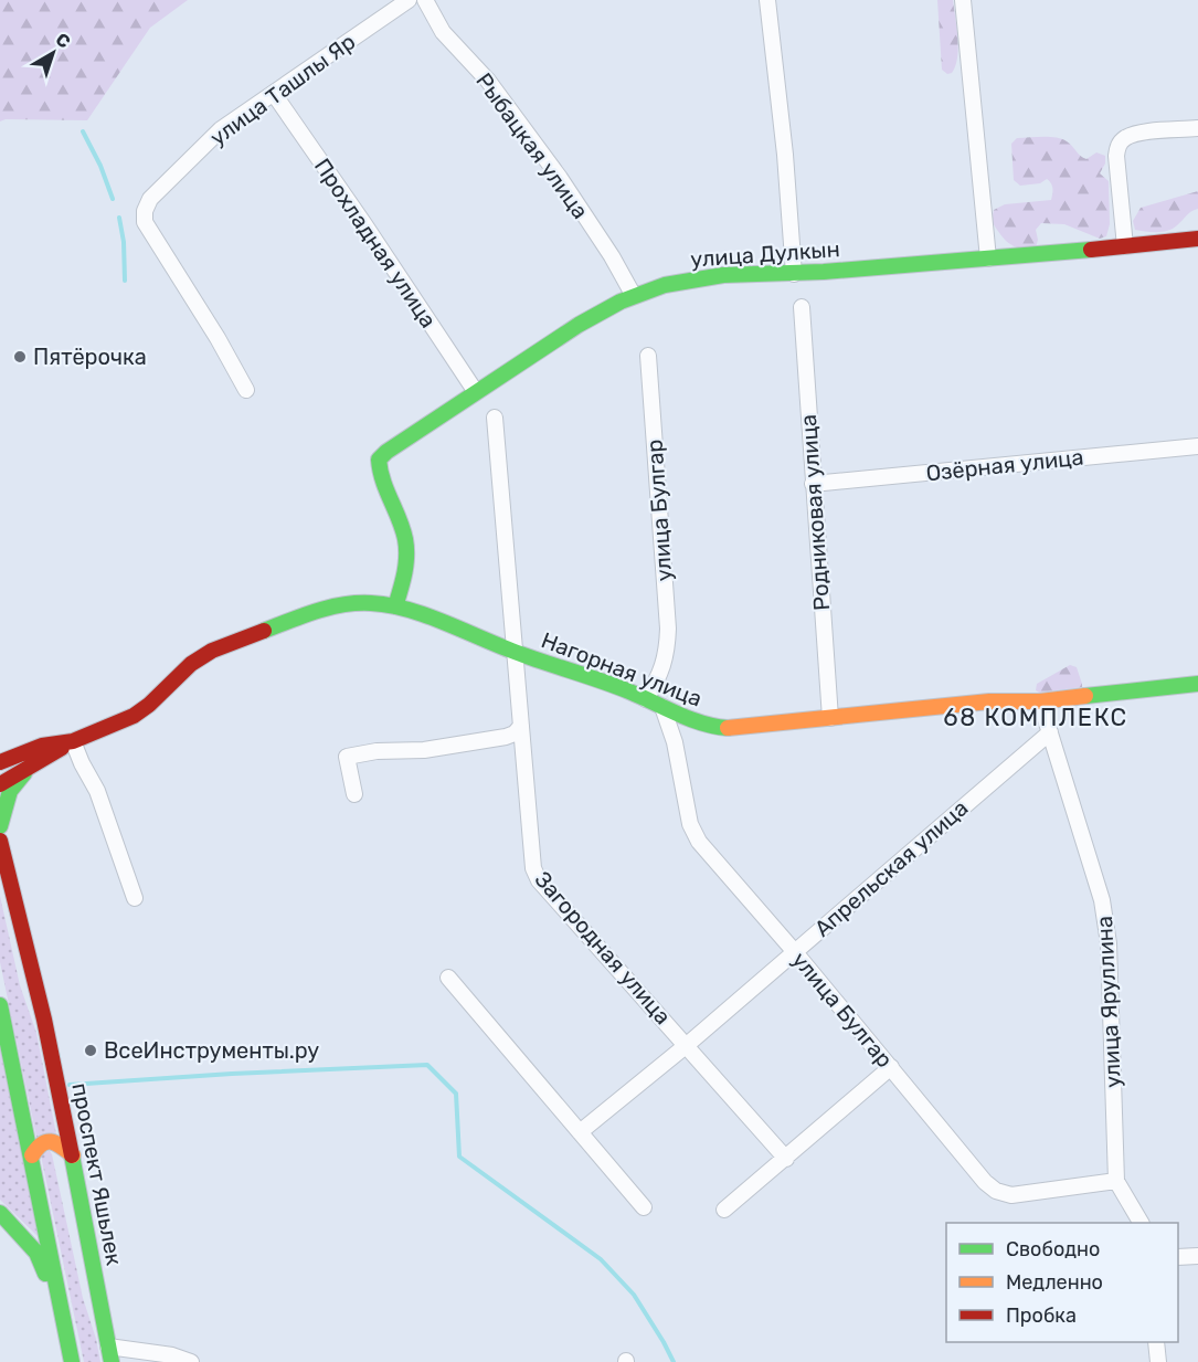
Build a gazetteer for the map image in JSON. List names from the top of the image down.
{
  "streets": {
    "street": [
      "улица Ташлы Яр",
      "Рыбацкая улица",
      "Прохладная улица",
      "улица Дулкын",
      "Озёрная улица",
      "улица Булгар",
      "Родниковая улица",
      "Нагорная улица",
      "Апрельская улица",
      "Загородная улица",
      "улица Яруллина",
      "проспект Яшьлек"
    ]
  },
  "crossings": [
    ["улица Ташлы Яр", "Прохладная улица"],
    ["Рыбацкая улица", "улица Дулкын"],
    ["Прохладная улица", "улица Дулкын"],
    ["улица Дулкын", "Нагорная улица"],
    ["Озёрная улица", "Родниковая улица"],
    ["улица Булгар", "Нагорная улица"],
    ["улица Булгар", "Апрельская улица"],
    ["улица Булгар", "улица Яруллина"],
    ["Родниковая улица", "Нагорная улица"],
    ["Нагорная улица", "Загородная улица"],
    ["Нагорная улица", "улица Яруллина"],
    ["Апрельская улица", "Загородная улица"],
    ["Апрельская улица", "улица Яруллина"]
  ],
  "districts": ["68 КОМПЛЕКС"],
  "places": ["Пятёрочка", "ВсеИнструменты.ру"],
  "legend": ["Свободно", "Медленно", "Пробка"],
  "north": "top right"
}
